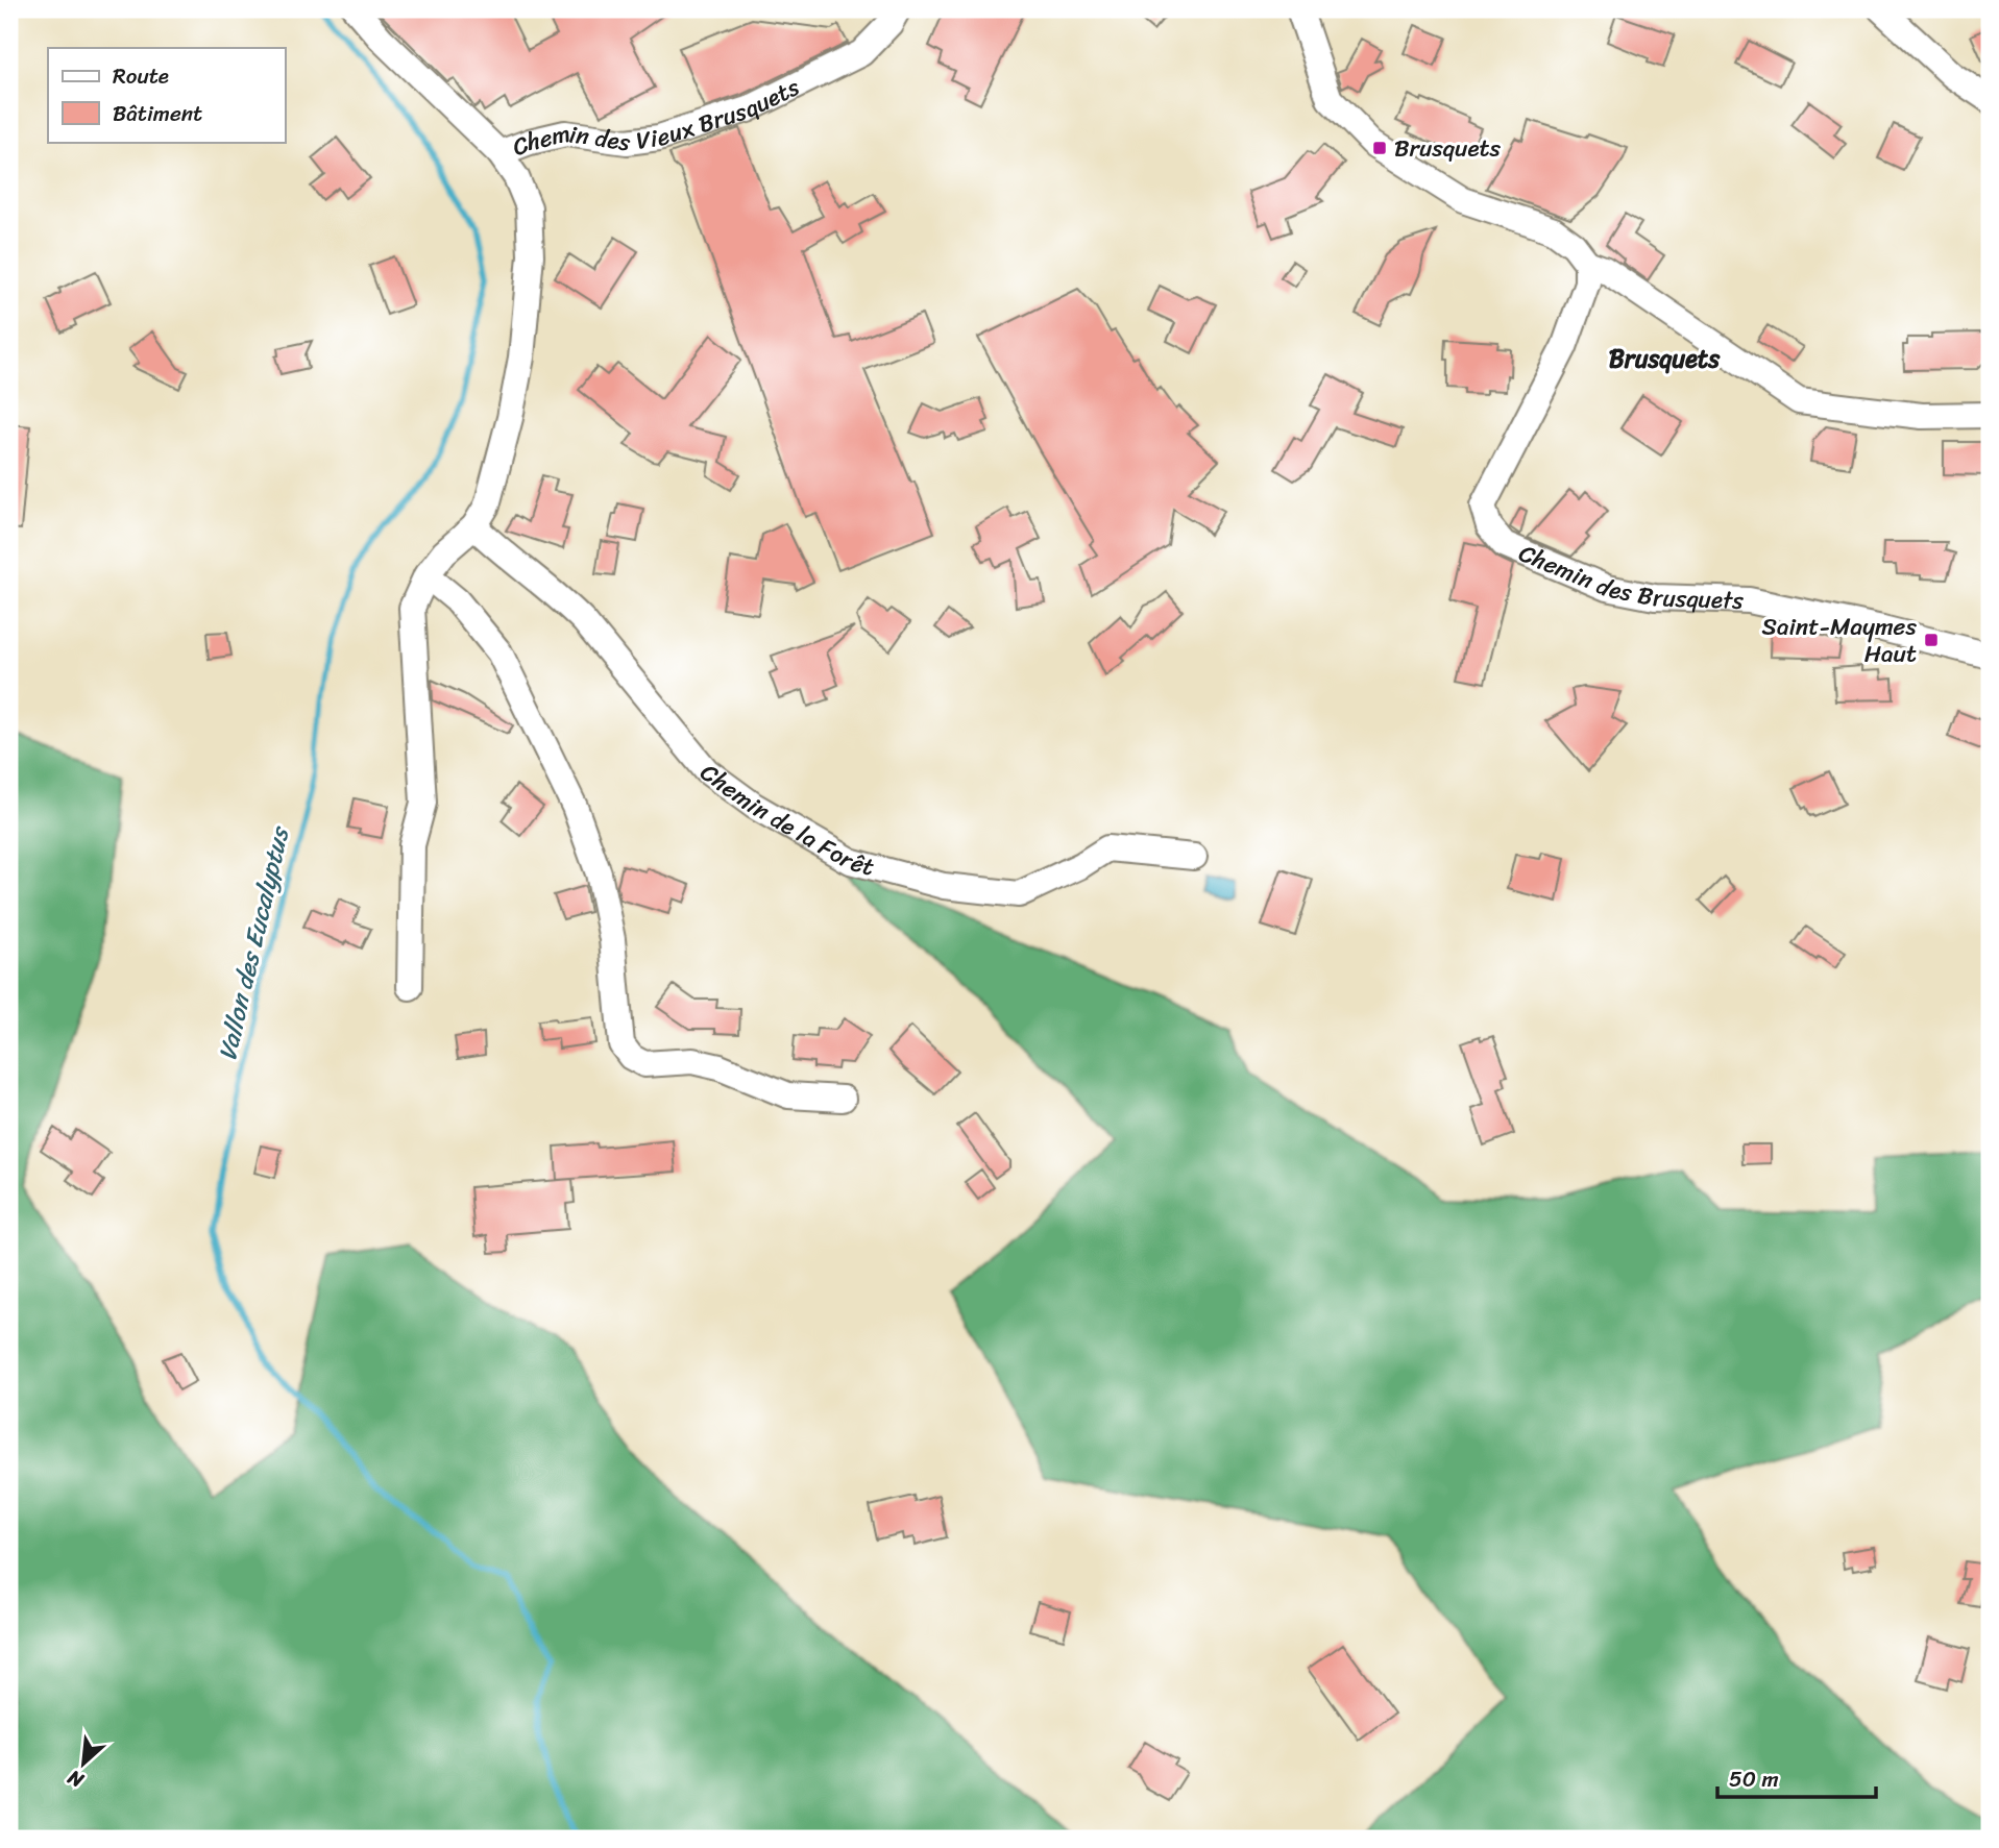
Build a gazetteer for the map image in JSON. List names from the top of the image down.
{
  "streets": {
    "street": ["Chemin des Vieux Brusquets", "Chemin des Brusquets", "Chemin de la Forêt"]
  },
  "districts": ["Brusquets"],
  "water": ["Vallon des Eucalyptus"],
  "places": {
    "transit": ["Brusquets", "Saint-Maymes Haut"]
  },
  "legend": ["Route", "Bâtiment"],
  "scale_bar": "50 m",
  "north": "bottom left"
}
